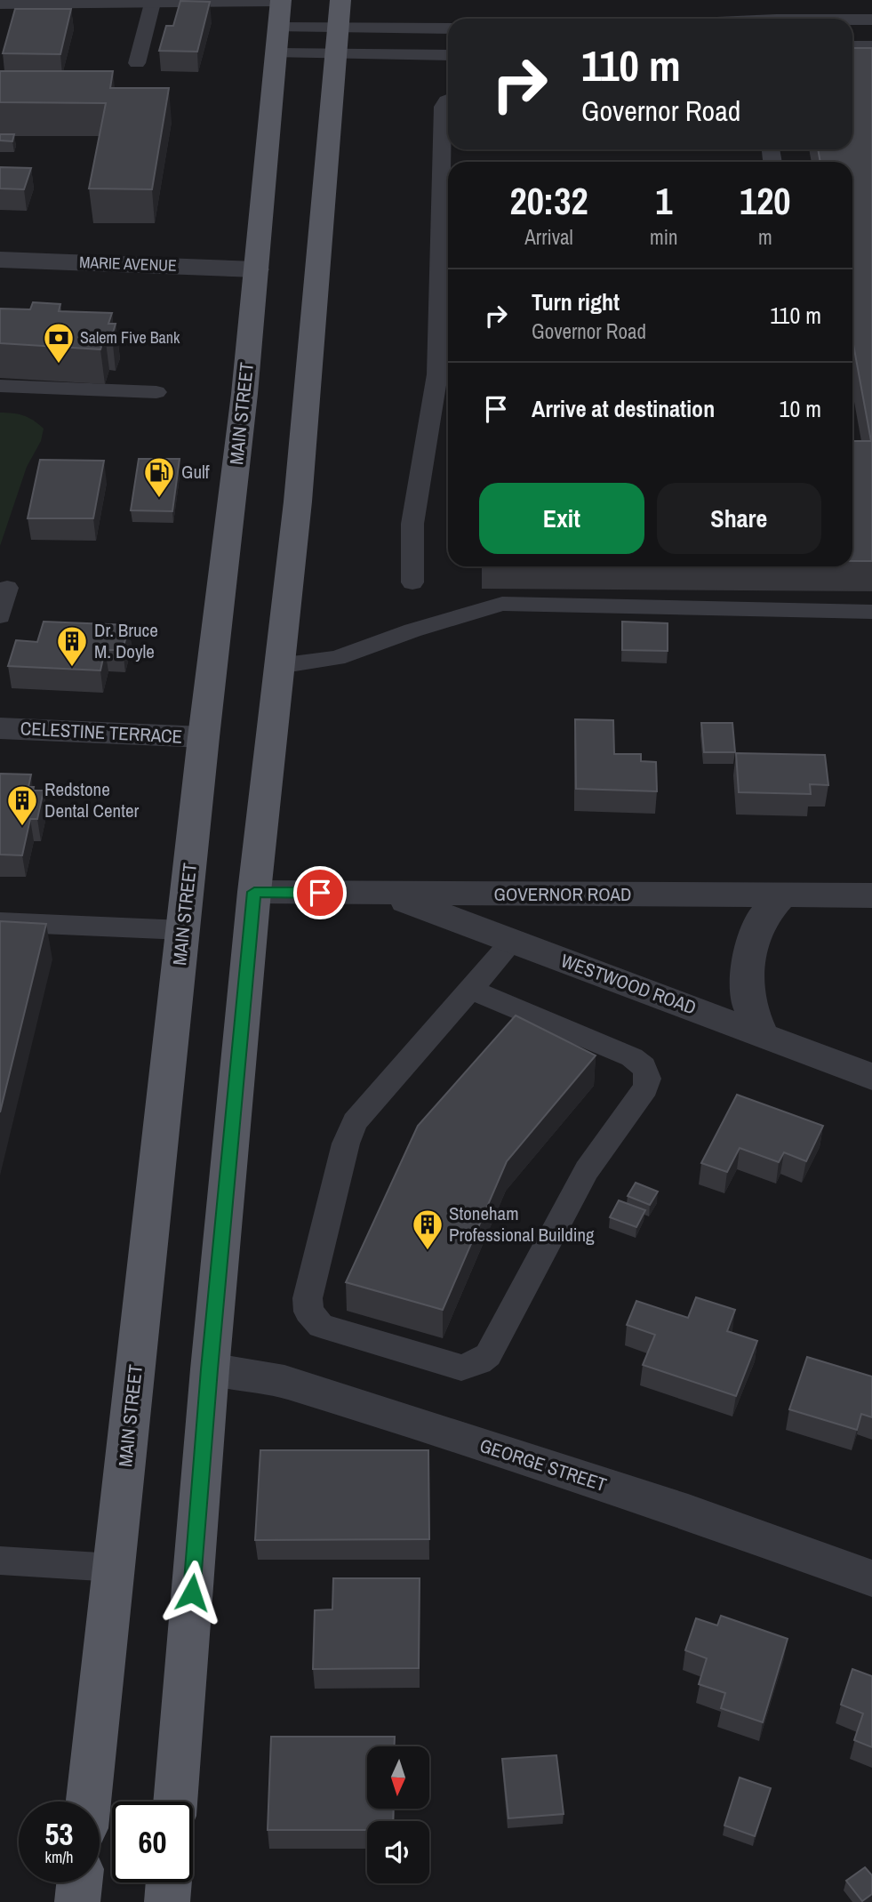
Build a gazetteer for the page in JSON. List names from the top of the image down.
{
  "streets": {
    "main road": ["MAIN STREET"],
    "street": [
      "MARIE AVENUE",
      "CELESTINE TERRACE",
      "GOVERNOR ROAD",
      "WESTWOOD ROAD",
      "GEORGE STREET"
    ]
  },
  "crossings": [
    ["MARIE AVENUE", "MAIN STREET"],
    ["MAIN STREET", "CELESTINE TERRACE"],
    ["GOVERNOR ROAD", "WESTWOOD ROAD"]
  ],
  "places": {
    "bank": ["Salem Five Bank"],
    "fuel station": ["Gulf"],
    "building": ["Dr. Bruce M. Doyle", "Redstone Dental Center", "Stoneham Professional Building"]
  },
  "north": "bottom",
  "page": {
    "turn": ["110 m", "Governor Road"],
    "eta": [
      "20:32",
      "Arrival",
      "1",
      "min",
      "120",
      "m"
    ],
    "list": [
      {
        "name": "Turn right",
        "note": "Governor Road",
        "value": "110 m"
      },
      {
        "name": "Arrive at destination",
        "value": "10 m"
      }
    ],
    "buttons": ["Exit", "Share"],
    "speed": "53 km/h",
    "limit": "60"
  }
}
